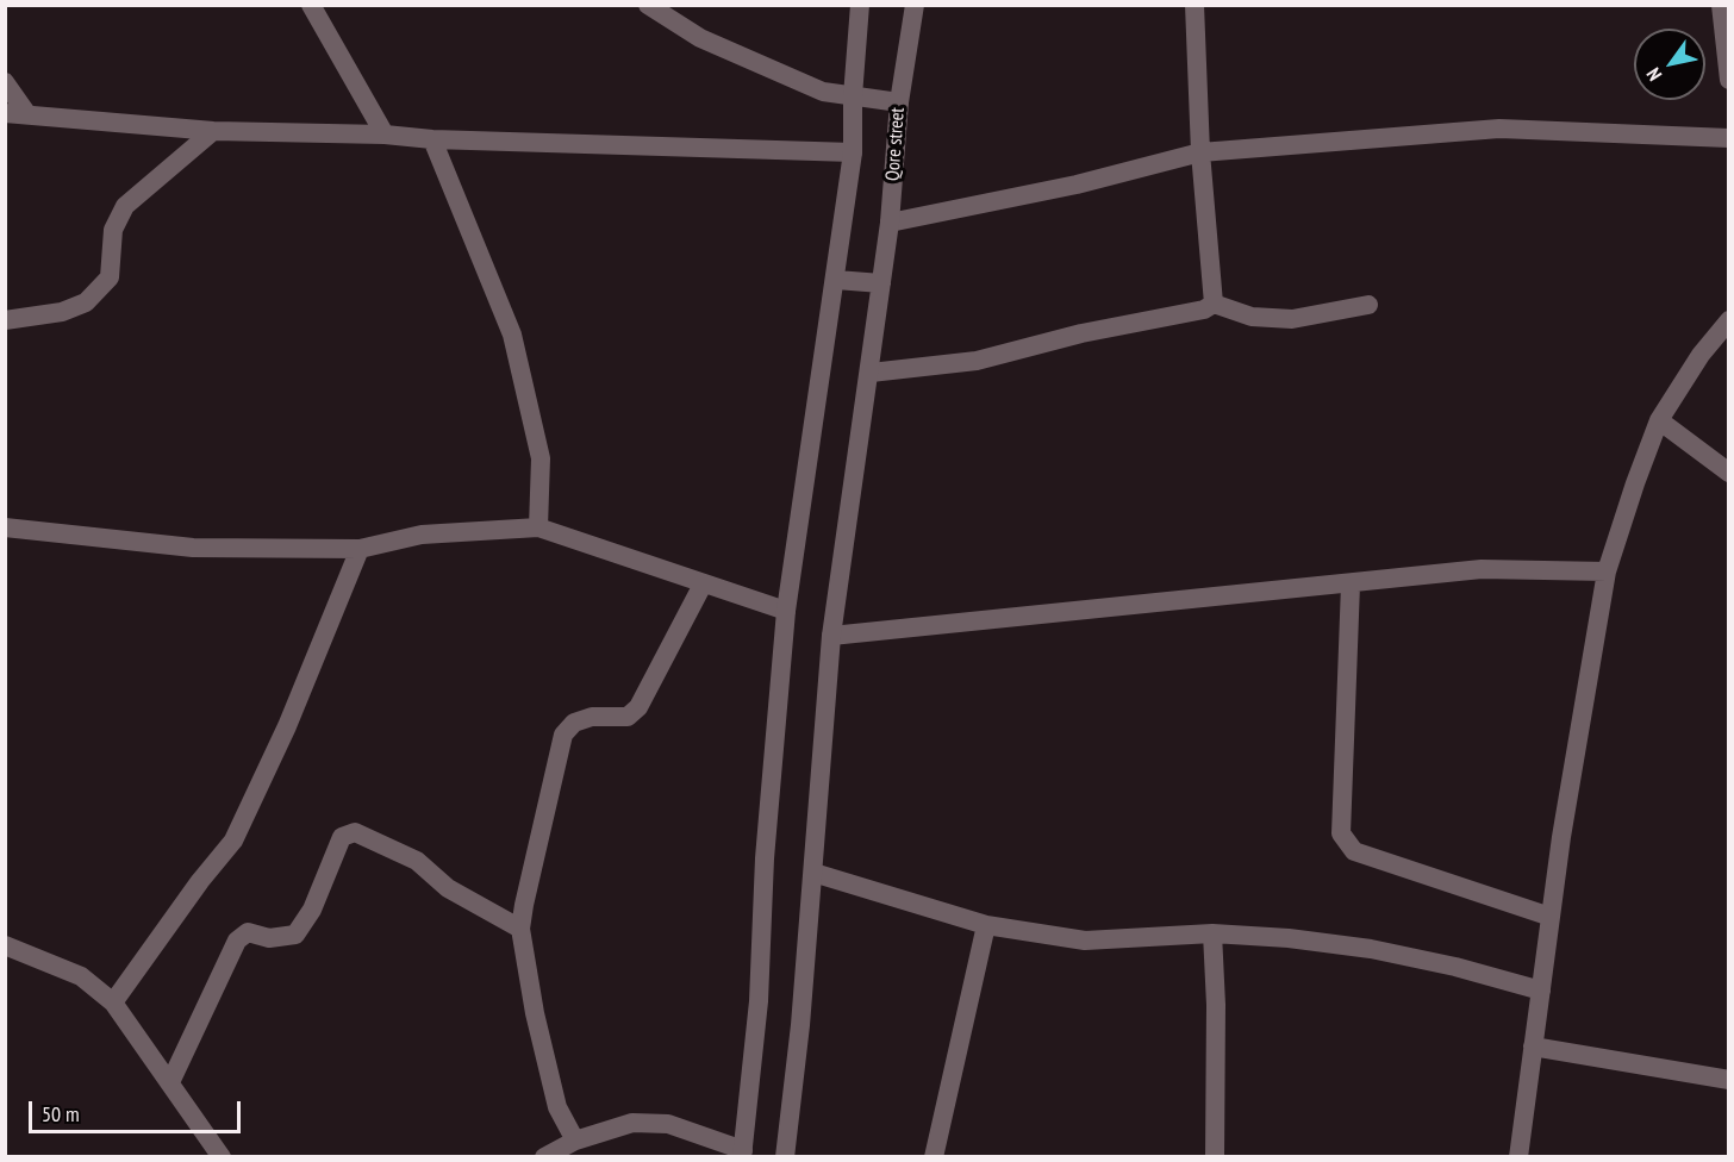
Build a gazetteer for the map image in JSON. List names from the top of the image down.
{
  "streets": {
    "street": ["Qore street"]
  },
  "scale_bar": "50 m",
  "north": "bottom left"
}
